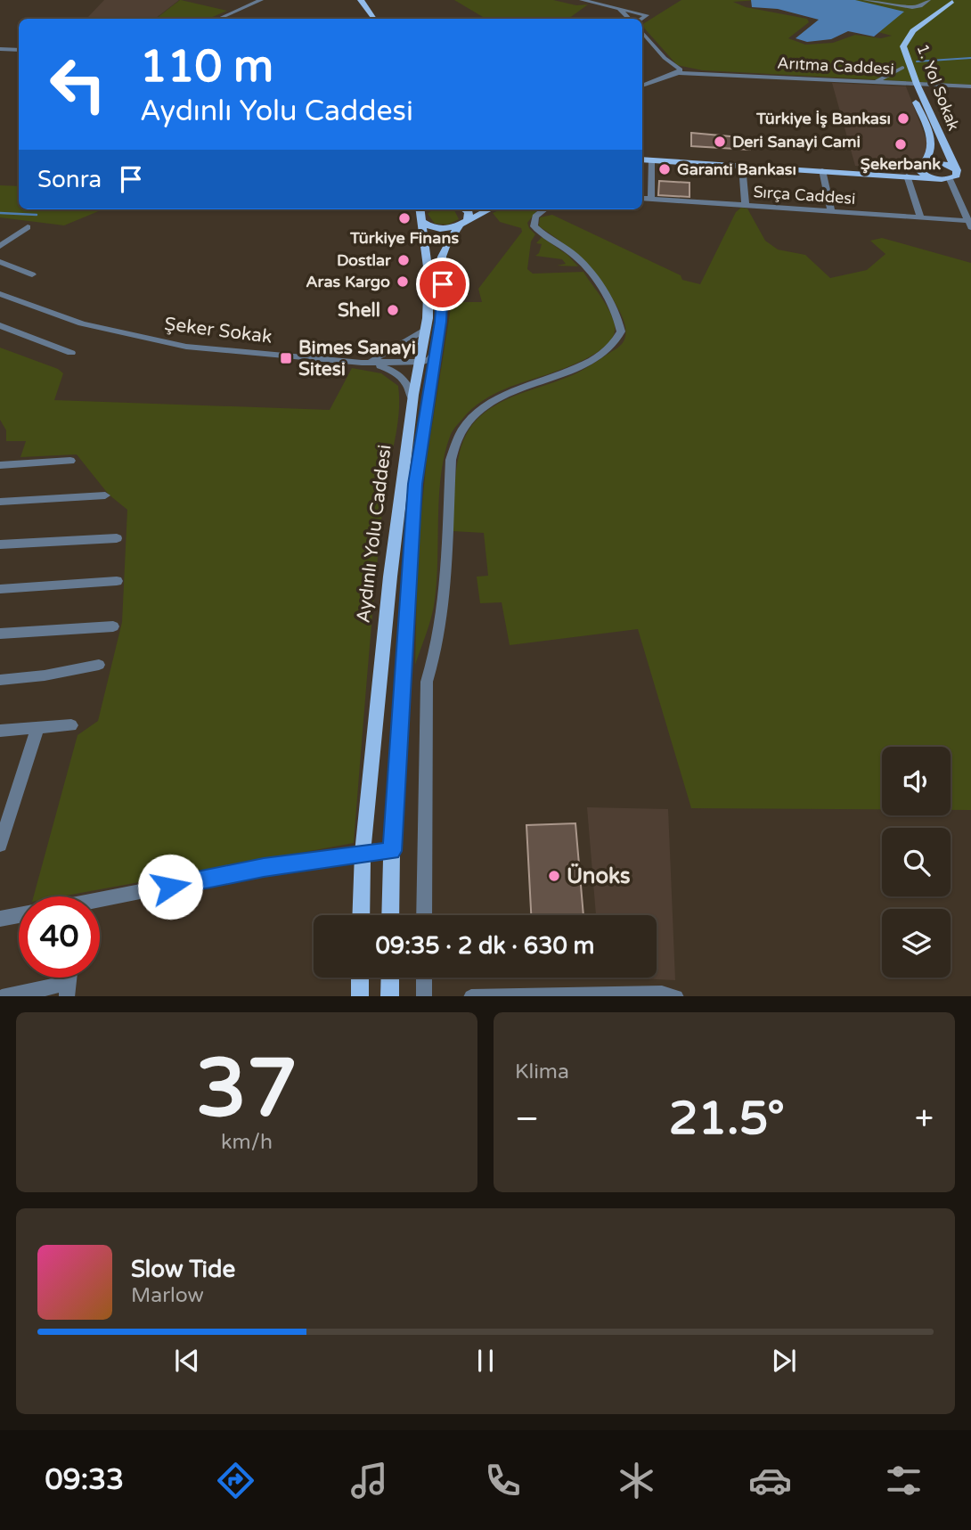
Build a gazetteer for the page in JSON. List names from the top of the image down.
{
  "streets": {
    "main road": ["1. Yol Sokak", "Aydınlı Yolu Caddesi"],
    "street": ["Arıtma Caddesi", "Sırça Caddesi", "Şeker Sokak"]
  },
  "crossings": [
    ["Arıtma Caddesi", "1. Yol Sokak"],
    ["Şeker Sokak", "Aydınlı Yolu Caddesi"]
  ],
  "places": {
    "other": [
      "Türkiye İş Bankası",
      "Deri Sanayi Cami",
      "Şekerbank",
      "Garanti Bankası",
      "Türkiye Finans",
      "Dostlar",
      "Aras Kargo",
      "Shell",
      "Ünoks"
    ],
    "transit": ["Bimes Sanayi Sitesi"]
  },
  "page": {
    "turn": ["110 m", "Aydınlı Yolu Caddesi"],
    "then": "Sonra",
    "limit": "40",
    "trip": "09:35 · 2 dk · 630 m",
    "tile": [
      ["37", "km/h"],
      "Klima"
    ],
    "heat": ["−", "21.5°", "+"],
    "song": ["Slow Tide", "Marlow"],
    "tabs": "09:33"
  }
}
